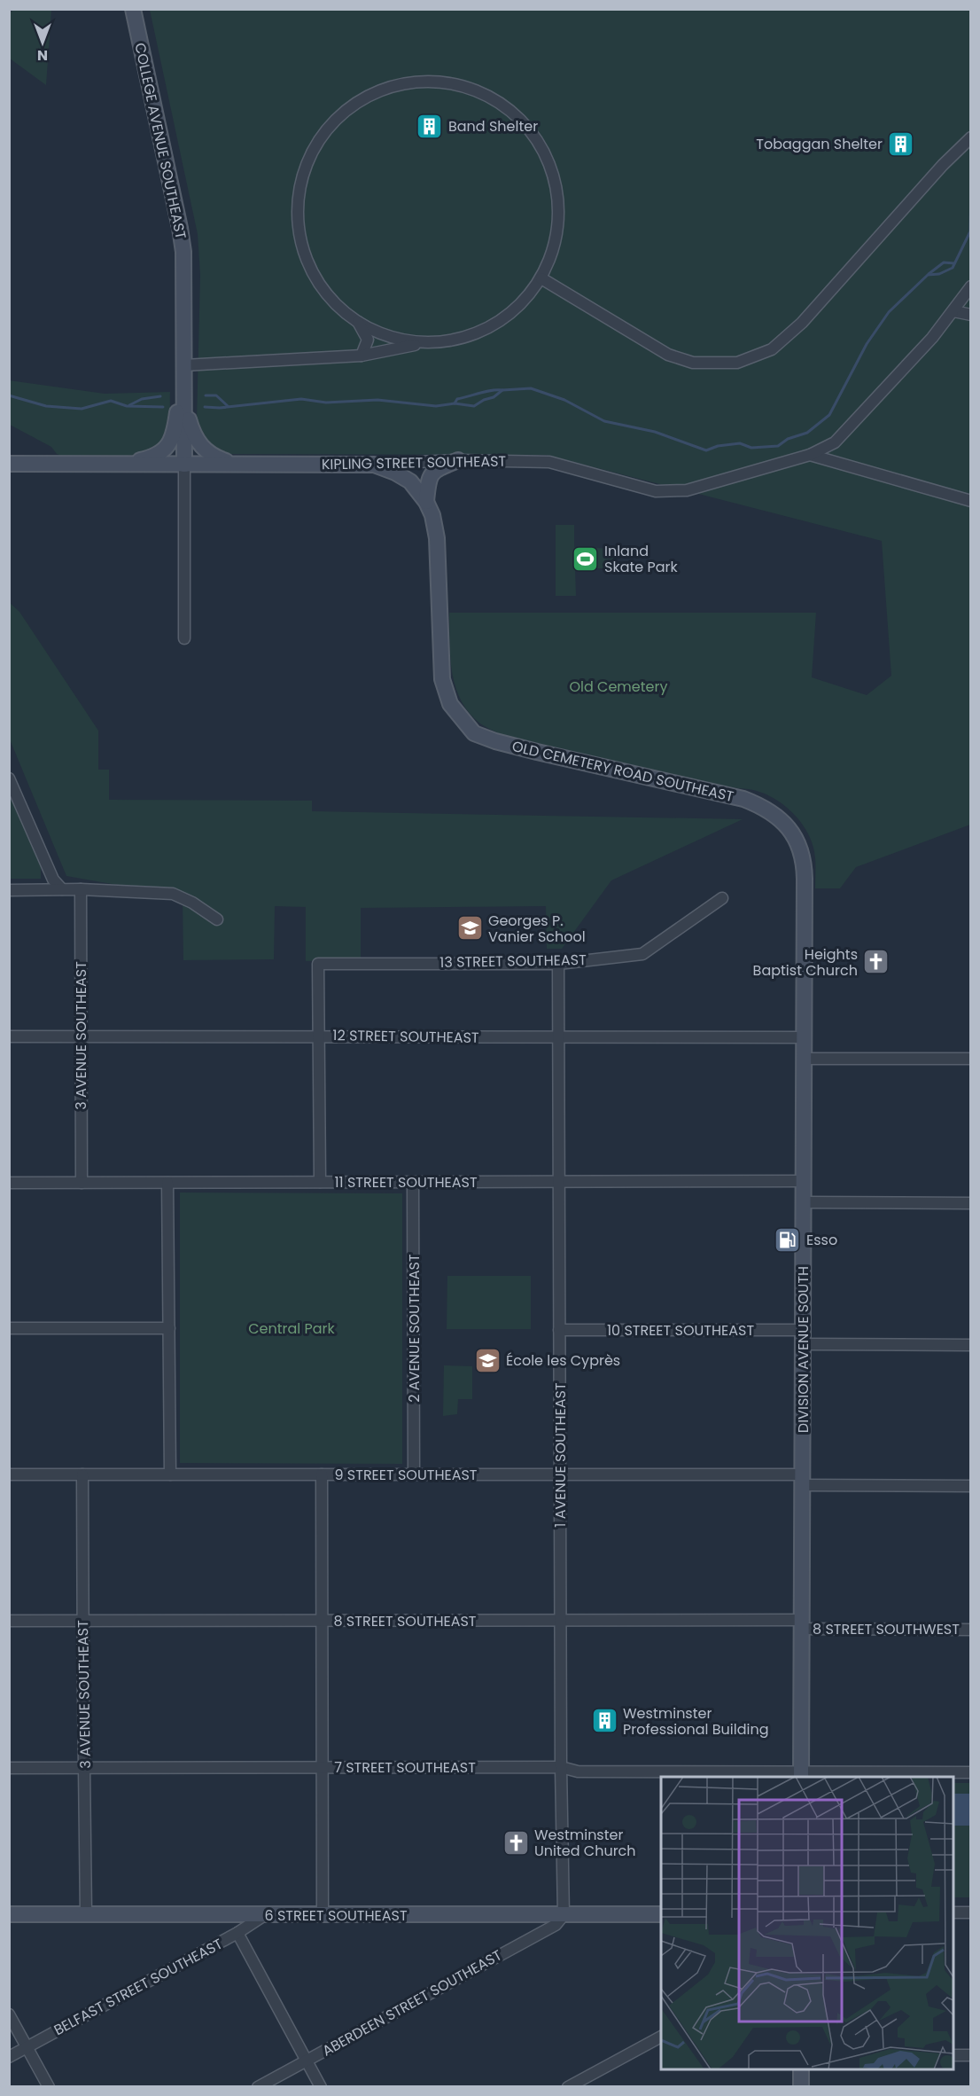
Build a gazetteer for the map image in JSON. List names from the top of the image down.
{
  "streets": {
    "street": [
      "COLLEGE AVENUE SOUTHEAST",
      "KIPLING STREET SOUTHEAST",
      "OLD CEMETERY ROAD SOUTHEAST",
      "13 STREET SOUTHEAST",
      "3 AVENUE SOUTHEAST",
      "12 STREET SOUTHEAST",
      "11 STREET SOUTHEAST",
      "2 AVENUE SOUTHEAST",
      "10 STREET SOUTHEAST",
      "DIVISION AVENUE SOUTH",
      "1 AVENUE SOUTHEAST",
      "9 STREET SOUTHEAST",
      "8 STREET SOUTHEAST",
      "8 STREET SOUTHWEST",
      "7 STREET SOUTHEAST",
      "6 STREET SOUTHEAST",
      "BELFAST STREET SOUTHEAST",
      "ABERDEEN STREET SOUTHEAST"
    ]
  },
  "crossings": [
    ["COLLEGE AVENUE SOUTHEAST", "KIPLING STREET SOUTHEAST"],
    ["OLD CEMETERY ROAD SOUTHEAST", "DIVISION AVENUE SOUTH"],
    ["13 STREET SOUTHEAST", "12 STREET SOUTHEAST"],
    ["13 STREET SOUTHEAST", "1 AVENUE SOUTHEAST"],
    ["3 AVENUE SOUTHEAST", "12 STREET SOUTHEAST"],
    ["3 AVENUE SOUTHEAST", "11 STREET SOUTHEAST"],
    ["3 AVENUE SOUTHEAST", "9 STREET SOUTHEAST"],
    ["3 AVENUE SOUTHEAST", "8 STREET SOUTHEAST"],
    ["3 AVENUE SOUTHEAST", "7 STREET SOUTHEAST"],
    ["3 AVENUE SOUTHEAST", "6 STREET SOUTHEAST"],
    ["12 STREET SOUTHEAST", "DIVISION AVENUE SOUTH"],
    ["12 STREET SOUTHEAST", "1 AVENUE SOUTHEAST"],
    ["11 STREET SOUTHEAST", "2 AVENUE SOUTHEAST"],
    ["11 STREET SOUTHEAST", "DIVISION AVENUE SOUTH"],
    ["11 STREET SOUTHEAST", "1 AVENUE SOUTHEAST"],
    ["2 AVENUE SOUTHEAST", "9 STREET SOUTHEAST"],
    ["10 STREET SOUTHEAST", "DIVISION AVENUE SOUTH"],
    ["10 STREET SOUTHEAST", "1 AVENUE SOUTHEAST"],
    ["DIVISION AVENUE SOUTH", "9 STREET SOUTHEAST"],
    ["DIVISION AVENUE SOUTH", "8 STREET SOUTHEAST"],
    ["DIVISION AVENUE SOUTH", "8 STREET SOUTHWEST"],
    ["DIVISION AVENUE SOUTH", "7 STREET SOUTHEAST"],
    ["1 AVENUE SOUTHEAST", "9 STREET SOUTHEAST"],
    ["1 AVENUE SOUTHEAST", "8 STREET SOUTHEAST"],
    ["1 AVENUE SOUTHEAST", "7 STREET SOUTHEAST"],
    ["1 AVENUE SOUTHEAST", "6 STREET SOUTHEAST"],
    ["1 AVENUE SOUTHEAST", "ABERDEEN STREET SOUTHEAST"],
    ["8 STREET SOUTHEAST", "8 STREET SOUTHWEST"],
    ["6 STREET SOUTHEAST", "BELFAST STREET SOUTHEAST"],
    ["6 STREET SOUTHEAST", "ABERDEEN STREET SOUTHEAST"]
  ],
  "parks": ["Old Cemetery", "Central Park"],
  "places": {
    "building": ["Band Shelter", "Tobaggan Shelter", "Westminster Professional Building"],
    "sports": ["Inland Skate Park"],
    "school or university": ["Georges P. Vanier School", "École les Cyprès"],
    "church": ["Heights Baptist Church", "Westminster United Church"],
    "fuel station": ["Esso"]
  },
  "north": "bottom"
}
